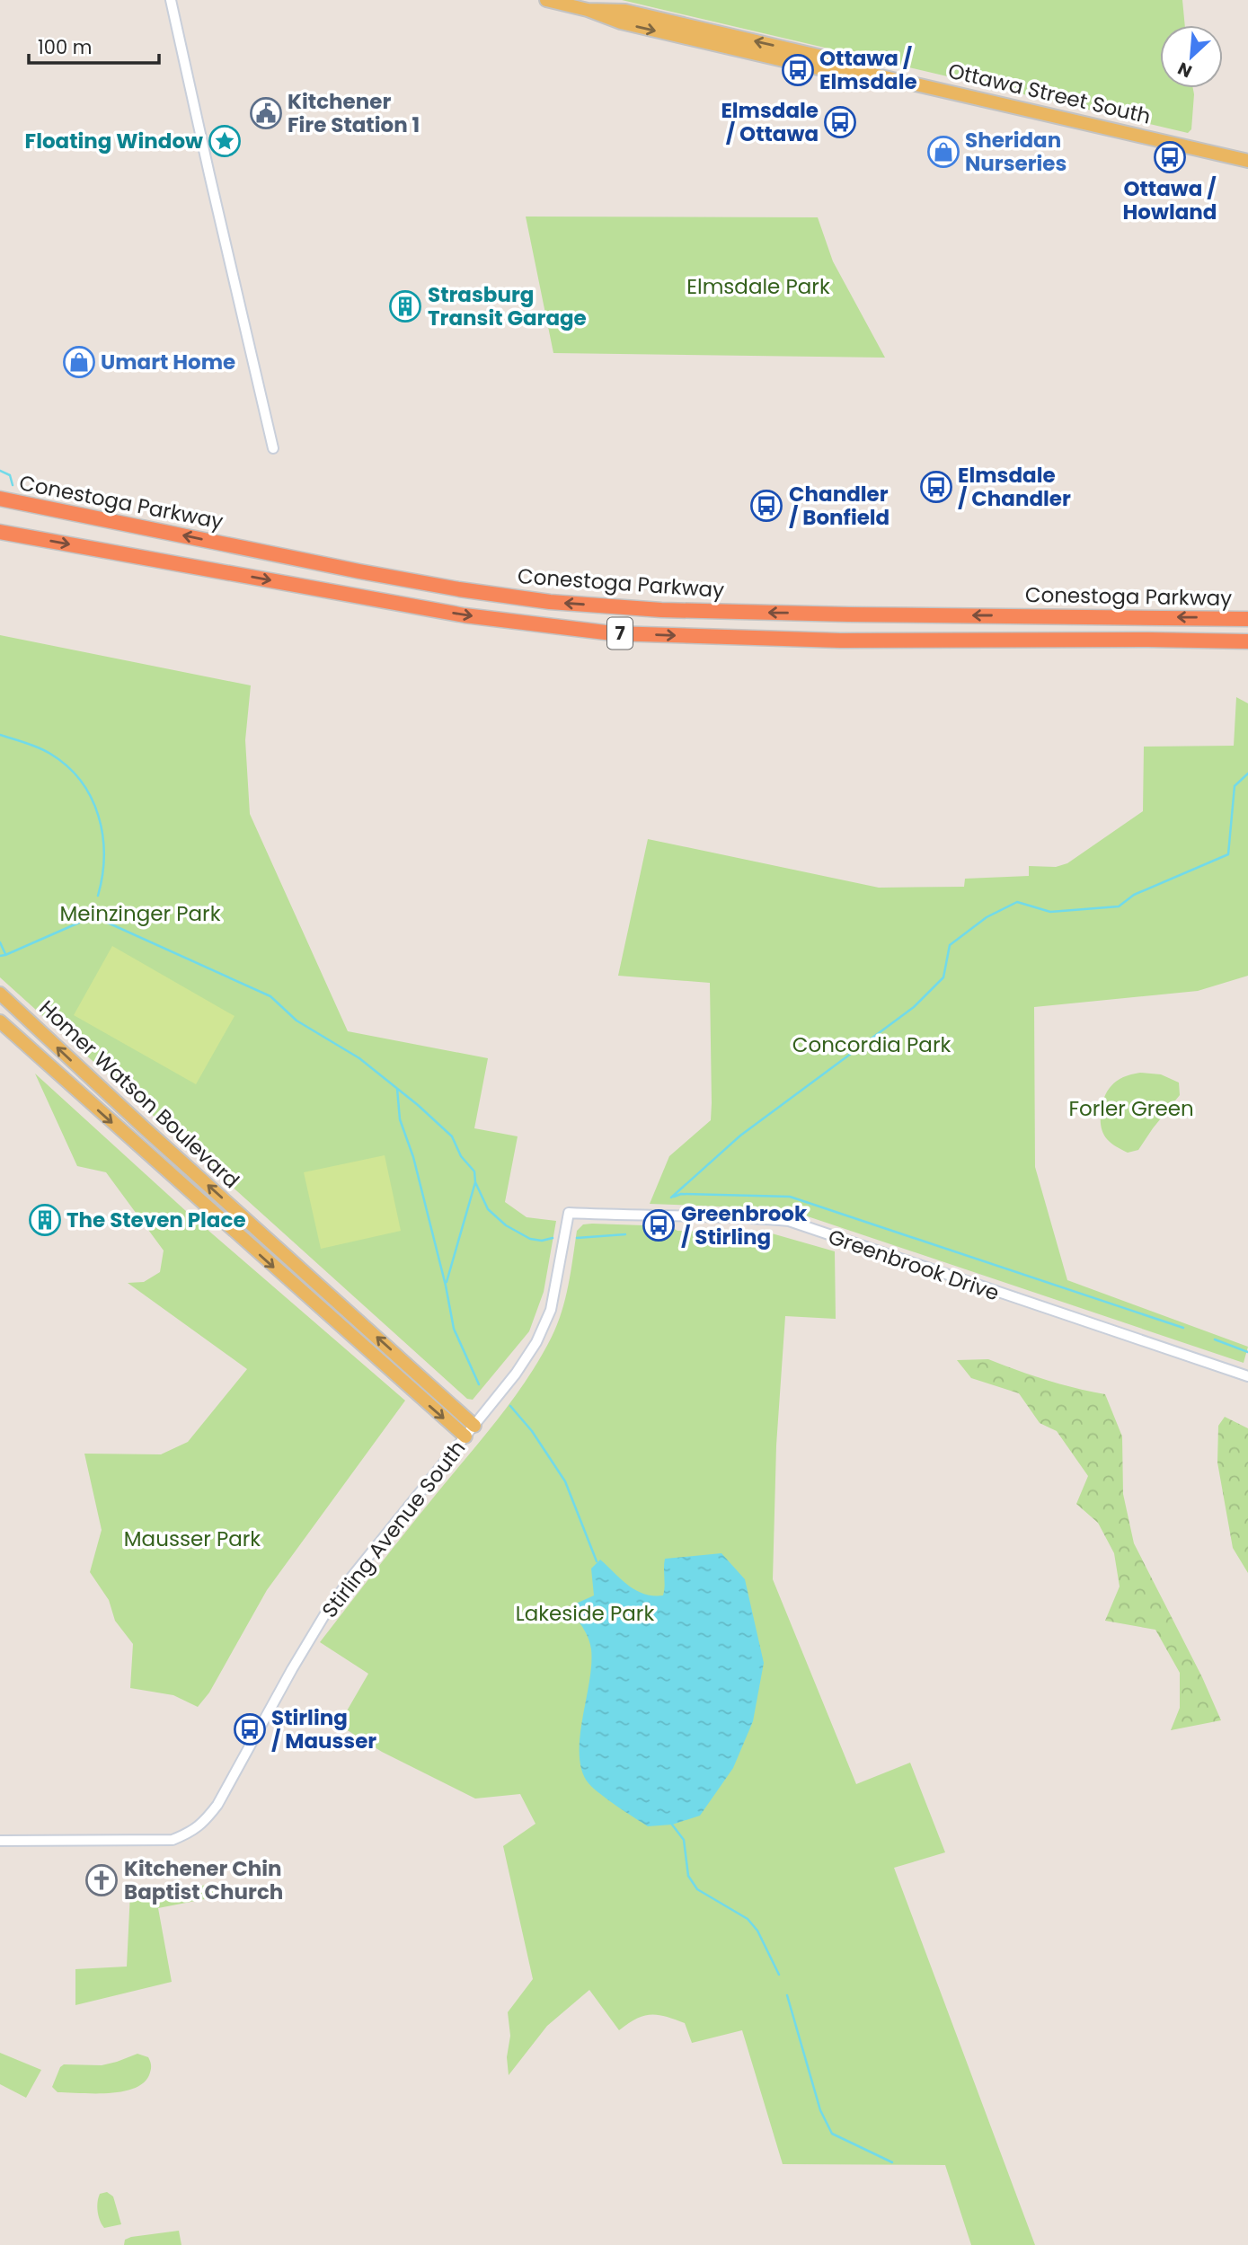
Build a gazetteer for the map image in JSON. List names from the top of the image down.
{
  "streets": {
    "highway": ["Conestoga Parkway", "7"],
    "main road": ["Ottawa Street South", "Homer Watson Boulevard"],
    "street": ["Greenbrook Drive", "Stirling Avenue South"]
  },
  "crossings": [
    ["Homer Watson Boulevard", "Stirling Avenue South"],
    ["Greenbrook Drive", "Stirling Avenue South"]
  ],
  "parks": [
    "Elmsdale Park",
    "Meinzinger Park",
    "Concordia Park",
    "Forler Green",
    "Mausser Park",
    "Lakeside Park"
  ],
  "places": {
    "bus stop": [
      "Ottawa / Elmsdale",
      "Elmsdale / Ottawa",
      "Ottawa / Howland",
      "Elmsdale / Chandler",
      "Chandler / Bonfield",
      "Greenbrook / Stirling",
      "Stirling / Mausser"
    ],
    "public building": ["Kitchener Fire Station 1"],
    "place": ["Floating Window"],
    "shop": ["Sheridan Nurseries", "Umart Home"],
    "building": ["Strasburg Transit Garage", "The Steven Place"],
    "church": ["Kitchener Chin Baptist Church"]
  },
  "scale_bar": "100 m",
  "north": "bottom left"
}
